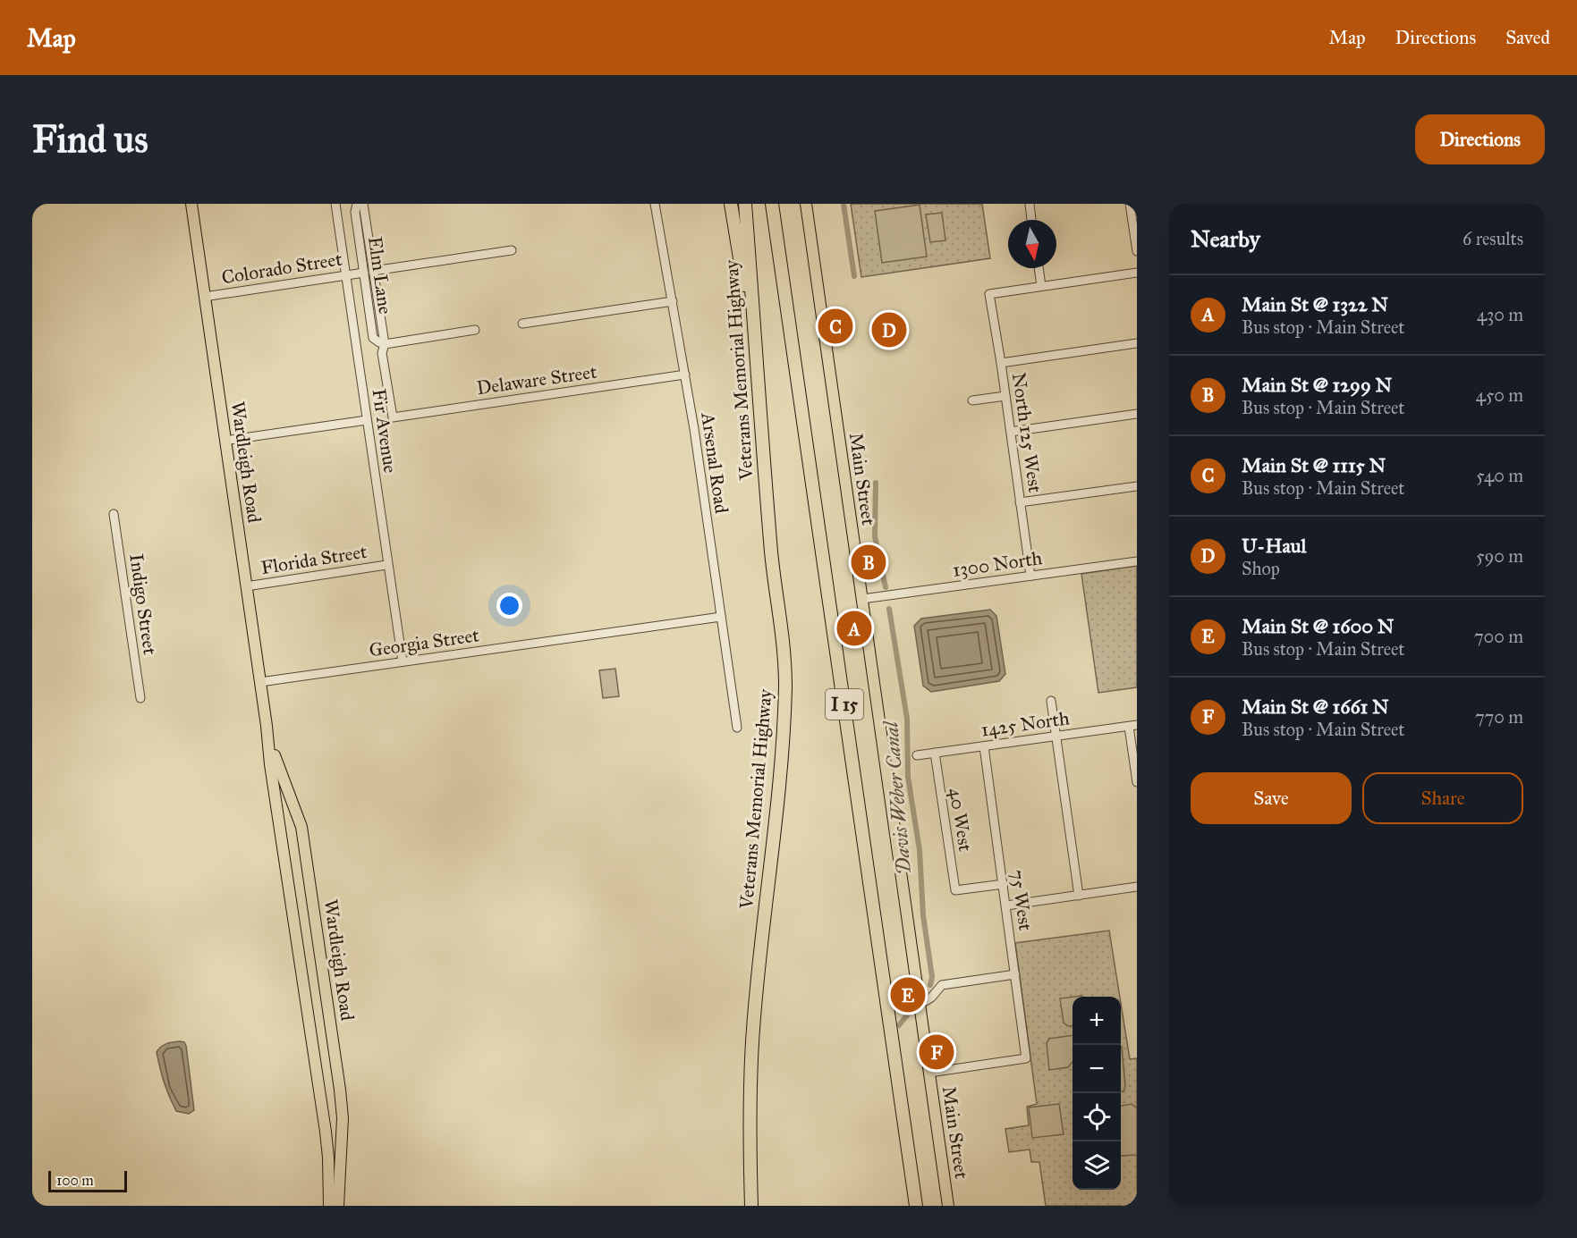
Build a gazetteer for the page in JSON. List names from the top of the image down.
{
  "streets": {
    "highway": ["Veterans Memorial Highway", "I 15"],
    "main road": ["Wardleigh Road", "Main Street"],
    "street": [
      "Colorado Street",
      "Elm Lane",
      "Delaware Street",
      "Fir Avenue",
      "North 125 West",
      "Arsenal Road",
      "Florida Street",
      "1300 North",
      "Indigo Street",
      "Georgia Street",
      "1425 North",
      "40 West",
      "75 West"
    ]
  },
  "crossings": [
    ["Colorado Street", "Elm Lane"],
    ["Colorado Street", "Fir Avenue"],
    ["Colorado Street", "Wardleigh Road"],
    ["Elm Lane", "Delaware Street"],
    ["Delaware Street", "Arsenal Road"],
    ["Fir Avenue", "Florida Street"],
    ["Fir Avenue", "Georgia Street"],
    ["North 125 West", "1300 North"],
    ["Wardleigh Road", "Florida Street"],
    ["Wardleigh Road", "Georgia Street"],
    ["Arsenal Road", "Georgia Street"],
    ["Main Street", "1300 North"],
    ["Main Street", "75 West"],
    ["1425 North", "40 West"],
    ["1425 North", "75 West"],
    ["40 West", "75 West"]
  ],
  "water": ["Davis Weber Canal"],
  "scale_bar": "100 m",
  "north": "bottom",
  "page": {
    "header": "Map",
    "nav": ["Map", "Directions", "Saved"],
    "buttons": [
      "Directions",
      ["Save", "Share"]
    ],
    "title": "Find us",
    "heading": ["Nearby", "6 results"],
    "list": [
      {
        "mark": "A",
        "name": "Main St @ 1322 N",
        "note": "Bus stop · Main Street",
        "value": "430 m"
      },
      {
        "mark": "B",
        "name": "Main St @ 1299 N",
        "note": "Bus stop · Main Street",
        "value": "450 m"
      },
      {
        "mark": "C",
        "name": "Main St @ 1115 N",
        "note": "Bus stop · Main Street",
        "value": "540 m"
      },
      {
        "mark": "D",
        "name": "U-Haul",
        "note": "Shop",
        "value": "590 m"
      },
      {
        "mark": "E",
        "name": "Main St @ 1600 N",
        "note": "Bus stop · Main Street",
        "value": "700 m"
      },
      {
        "mark": "F",
        "name": "Main St @ 1661 N",
        "note": "Bus stop · Main Street",
        "value": "770 m"
      }
    ],
    "pins": [
      "C",
      "D",
      "B",
      "A",
      "E",
      "F"
    ],
    "map_buttons": ["+", "−"],
    "scale": "100 m"
  }
}
